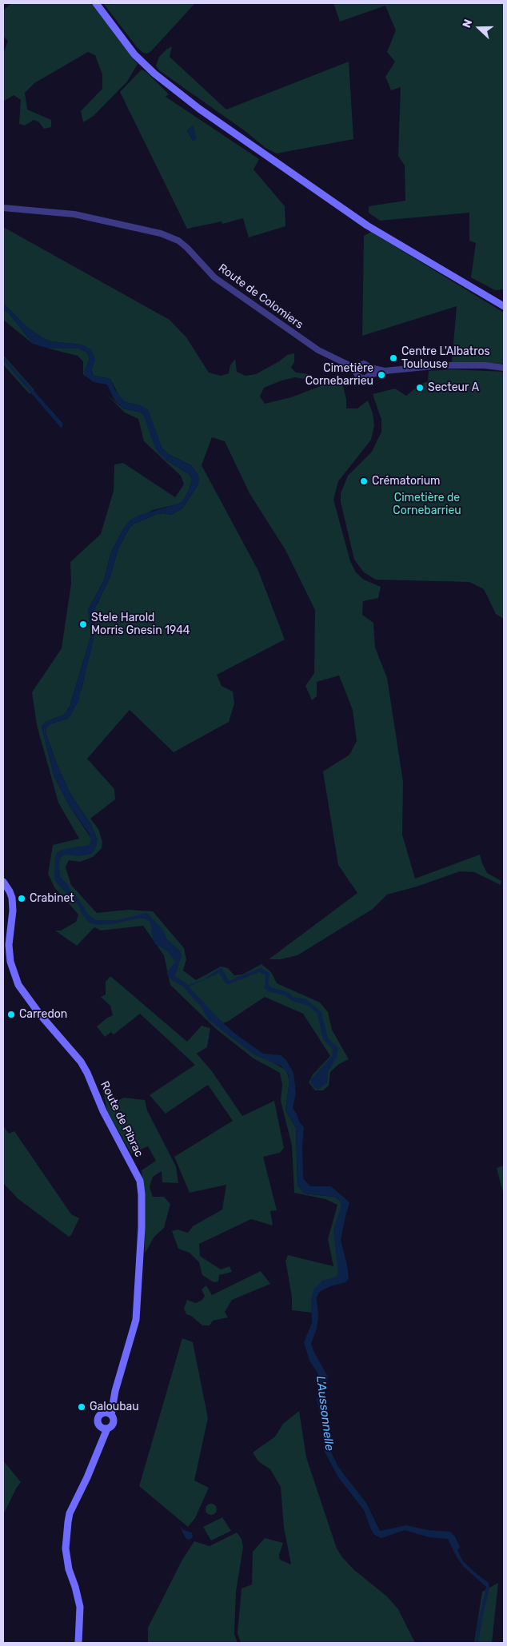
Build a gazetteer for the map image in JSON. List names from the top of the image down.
{
  "streets": {
    "main road": ["Route de Pibrac"],
    "street": ["Route de Colomiers"]
  },
  "water": ["L'Aussonnelle"],
  "parks": ["Cimetière de Cornebarrieu"],
  "places": [
    "Centre L'Albatros Toulouse",
    "Cimetière Cornebarrieu",
    "Secteur A",
    "Crématorium",
    "Stele Harold Morris Gnesin 1944",
    "Crabinet",
    "Carredon",
    "Galoubau"
  ],
  "north": "left"
}
